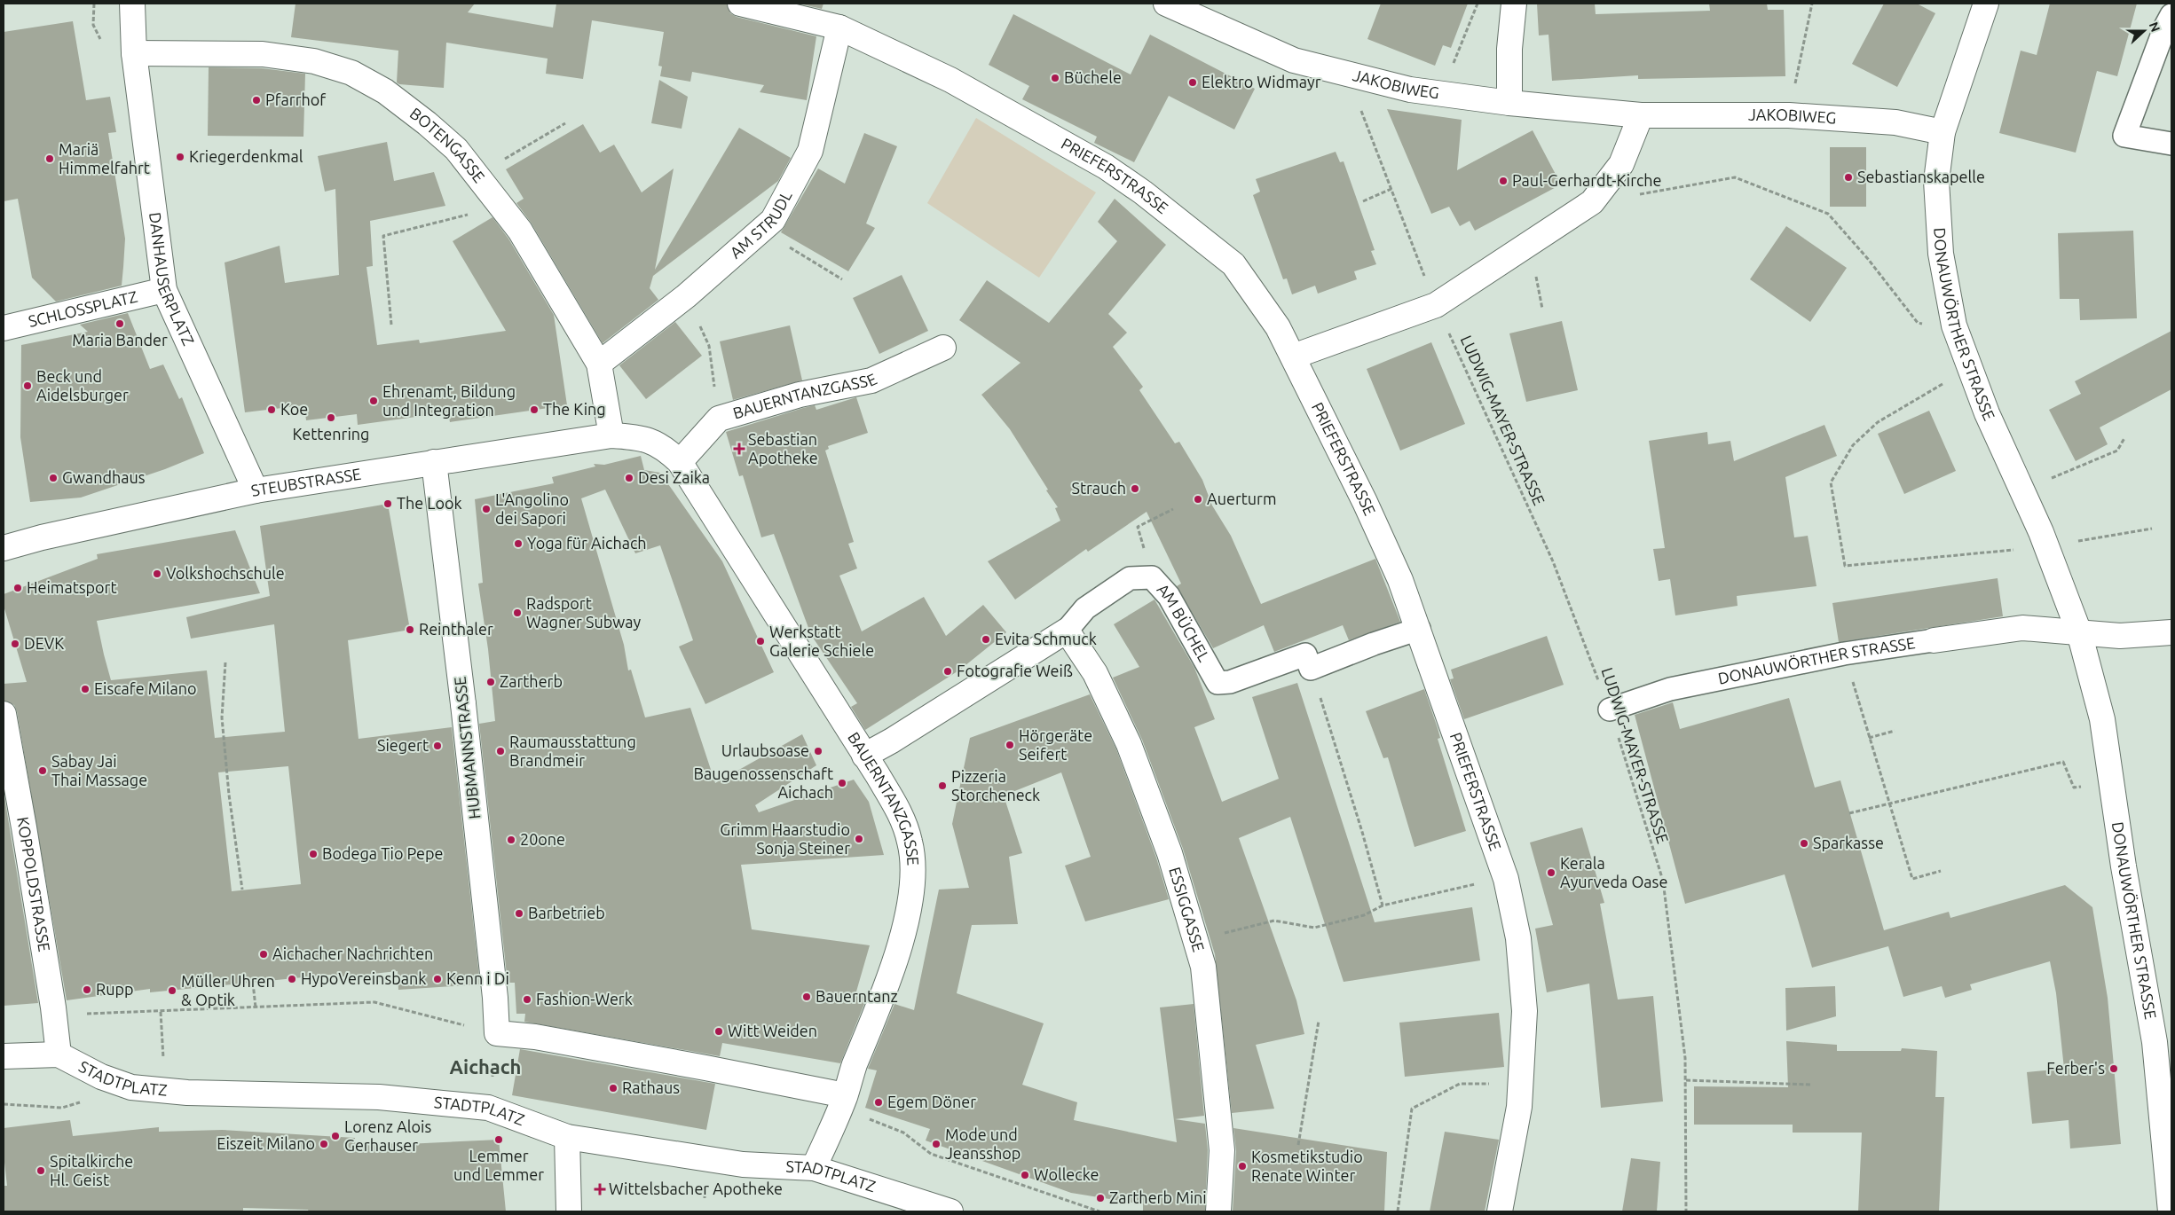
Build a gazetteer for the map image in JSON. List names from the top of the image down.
{
  "streets": {
    "street": [
      "JAKOBIWEG",
      "BOTENGASSE",
      "PRIEFERSTRASSE",
      "AM STRUDL",
      "DANHAUSERPLATZ",
      "SCHLOSSPLATZ",
      "DONAUWÖRTHER STRASSE",
      "BAUERNTANZGASSE",
      "STEUBSTRASSE",
      "AM BÜCHEL",
      "HUBMANNSTRASSE",
      "KOPPOLDSTRASSE",
      "ESSIGGASSE",
      "STADTPLATZ"
    ],
    "path": ["LUDWIG-MAYER-STRASSE"]
  },
  "crossings": [
    ["JAKOBIWEG", "DONAUWÖRTHER STRASSE"],
    ["BOTENGASSE", "AM STRUDL"],
    ["BOTENGASSE", "DANHAUSERPLATZ"],
    ["BOTENGASSE", "BAUERNTANZGASSE"],
    ["BOTENGASSE", "STEUBSTRASSE"],
    ["PRIEFERSTRASSE", "AM STRUDL"],
    ["DANHAUSERPLATZ", "SCHLOSSPLATZ"],
    ["DANHAUSERPLATZ", "STEUBSTRASSE"],
    ["DONAUWÖRTHER STRASSE", "LUDWIG-MAYER-STRASSE"],
    ["BAUERNTANZGASSE", "STEUBSTRASSE"],
    ["BAUERNTANZGASSE", "AM BÜCHEL"],
    ["BAUERNTANZGASSE", "STADTPLATZ"],
    ["STEUBSTRASSE", "HUBMANNSTRASSE"],
    ["AM BÜCHEL", "ESSIGGASSE"],
    ["KOPPOLDSTRASSE", "STADTPLATZ"]
  ],
  "districts": ["Aichach"],
  "places": {
    "other": [
      "Büchele",
      "Elektro Widmayr",
      "Pfarrhof",
      "Kriegerdenkmal",
      "Mariä Himmelfahrt",
      "Sebastianskapelle",
      "Paul-Gerhardt-Kirche",
      "Maria Bander",
      "Beck und Aidelsburger",
      "Ehrenamt, Bildung und Integration",
      "Koe",
      "The King",
      "Kettenring",
      "Gwandhaus",
      "Desi Zaika",
      "Strauch",
      "Auerturm",
      "The Look",
      "L'Angolino dei Sapori",
      "Yoga für Aichach",
      "Volkshochschule",
      "Heimatsport",
      "Radsport Wagner Subway",
      "Reinthaler",
      "Evita Schmuck",
      "Werkstatt Galerie Schiele",
      "DEVK",
      "Fotografie Weiß",
      "Zartherb",
      "Eiscafe Milano",
      "Hörgeräte Seifert",
      "Siegert",
      "Raumausstattung Brandmeir",
      "Urlaubsoase",
      "Sabay Jai Thai Massage",
      "Baugenossenschaft Aichach",
      "Pizzeria Storcheneck",
      "Grimm Haarstudio Sonja Steiner",
      "20one",
      "Sparkasse",
      "Bodega Tio Pepe",
      "Kerala Ayurveda Oase",
      "Barbetrieb",
      "Aichacher Nachrichten",
      "HypoVereinsbank",
      "Kenn i Di",
      "Rupp",
      "Müller Uhren & Optik",
      "Bauerntanz",
      "Fashion-Werk",
      "Witt Weiden",
      "Ferber's",
      "Rathaus",
      "Egem Döner",
      "Lorenz Alois Gerhauser",
      "Lemmer und Lemmer",
      "Eiszeit Milano",
      "Mode und Jeansshop",
      "Kosmetikstudio Renate Winter",
      "Spitalkirche Hl. Geist",
      "Wollecke",
      "Zartherb Mini"
    ],
    "health": ["Sebastian Apotheke", "Wittelsbacher Apotheke"]
  },
  "north": "right"
}
